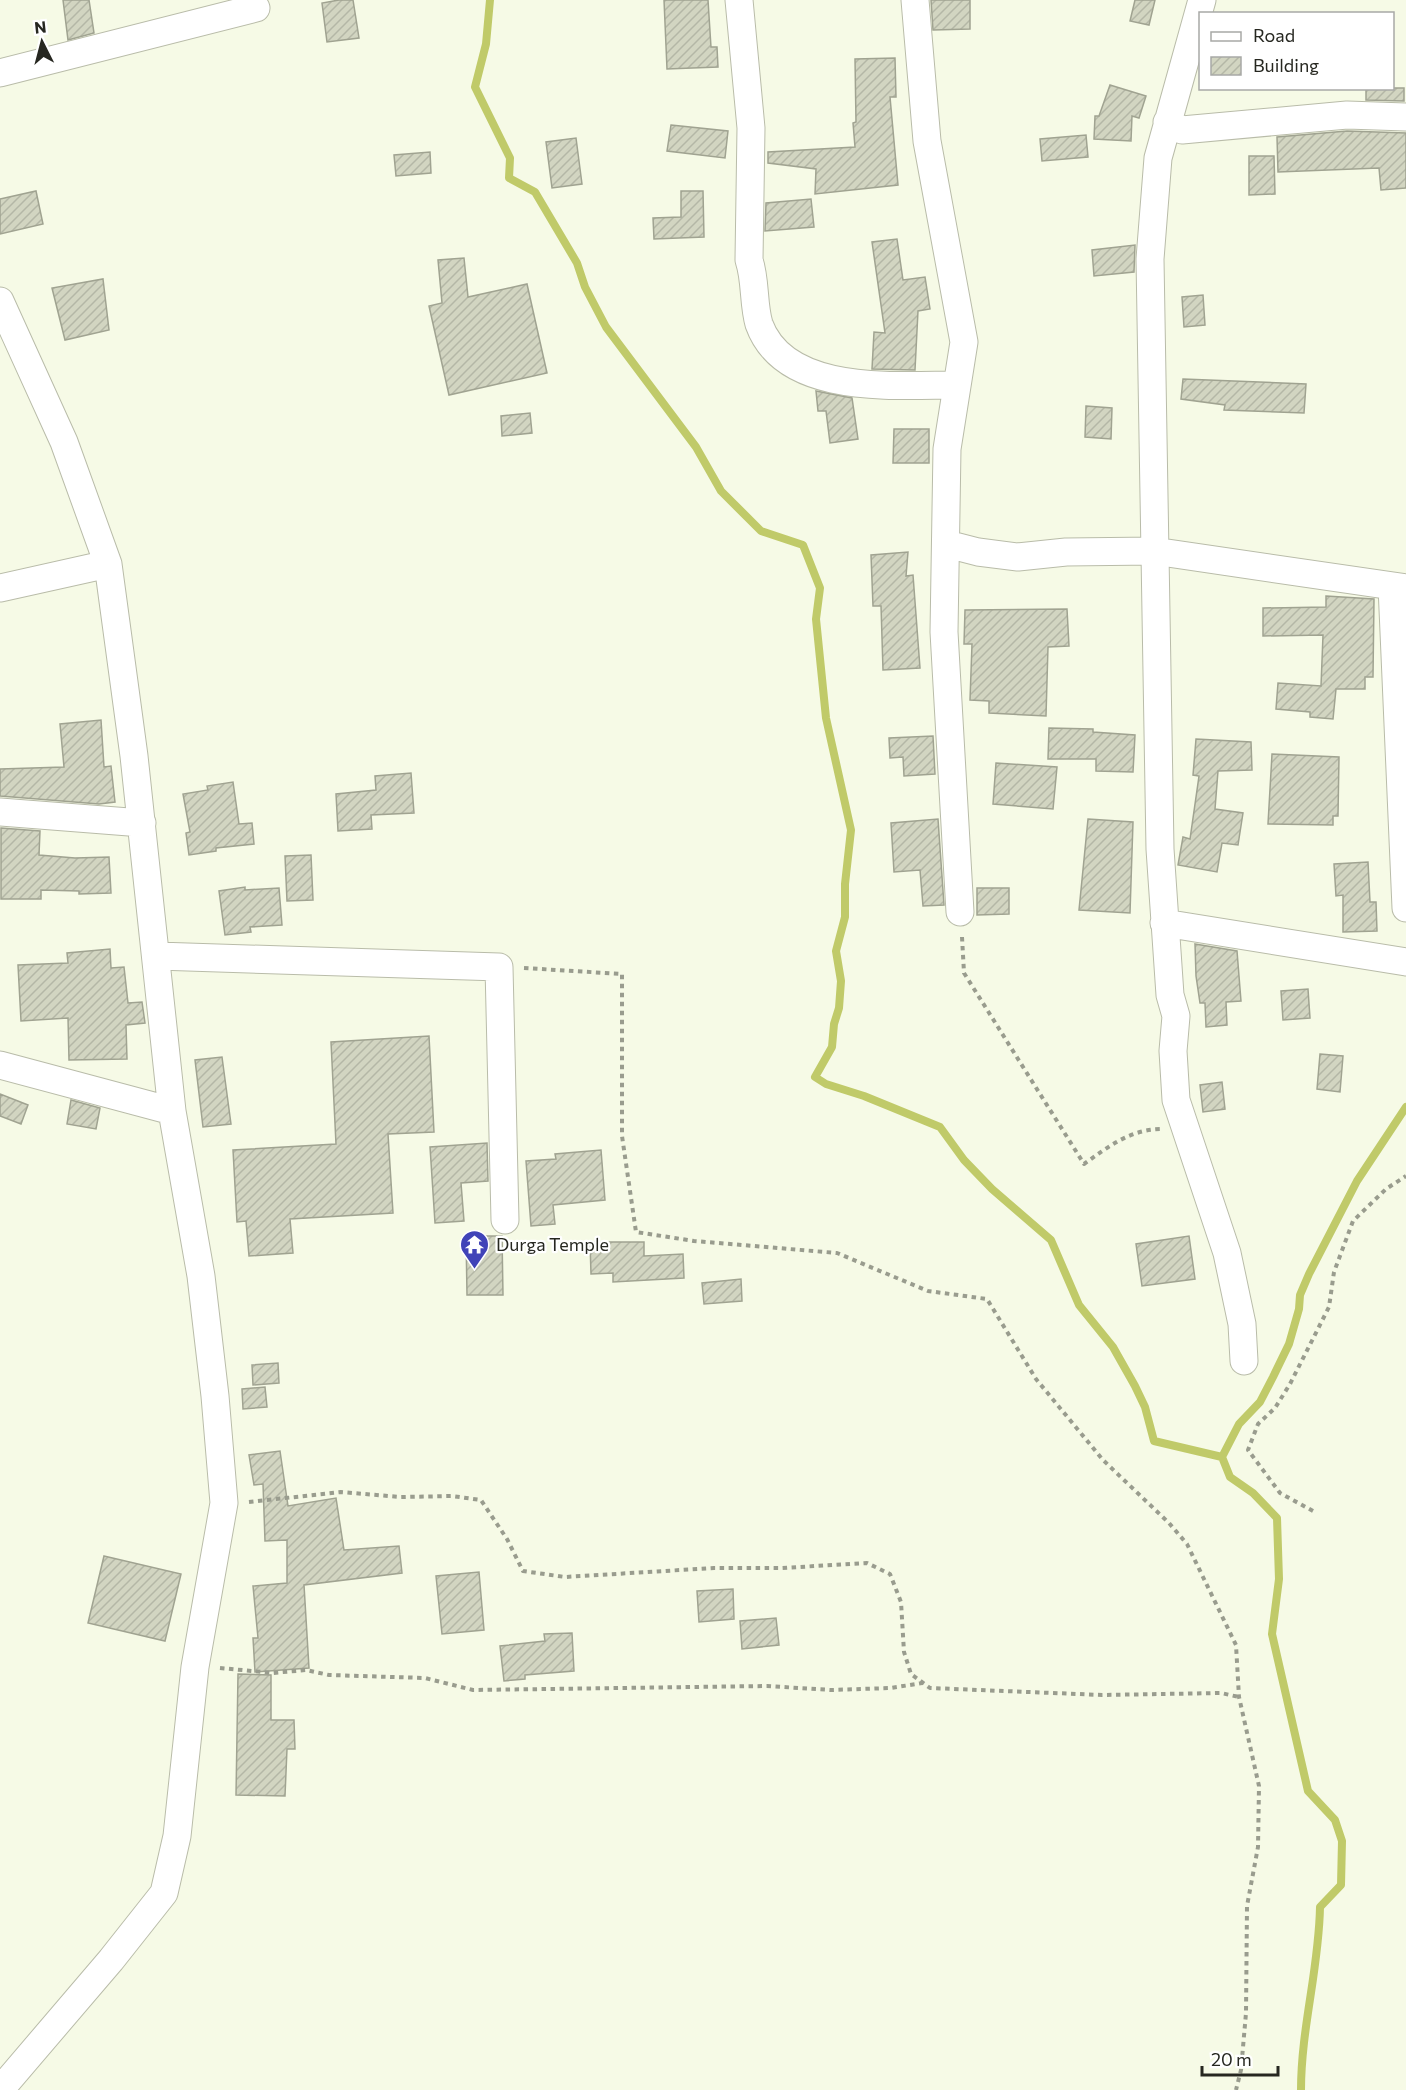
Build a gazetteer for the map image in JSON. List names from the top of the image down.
{
  "places": {
    "temple": ["Durga Temple"]
  },
  "legend": ["Road", "Building"],
  "scale_bar": "20 m",
  "north": "top"
}
